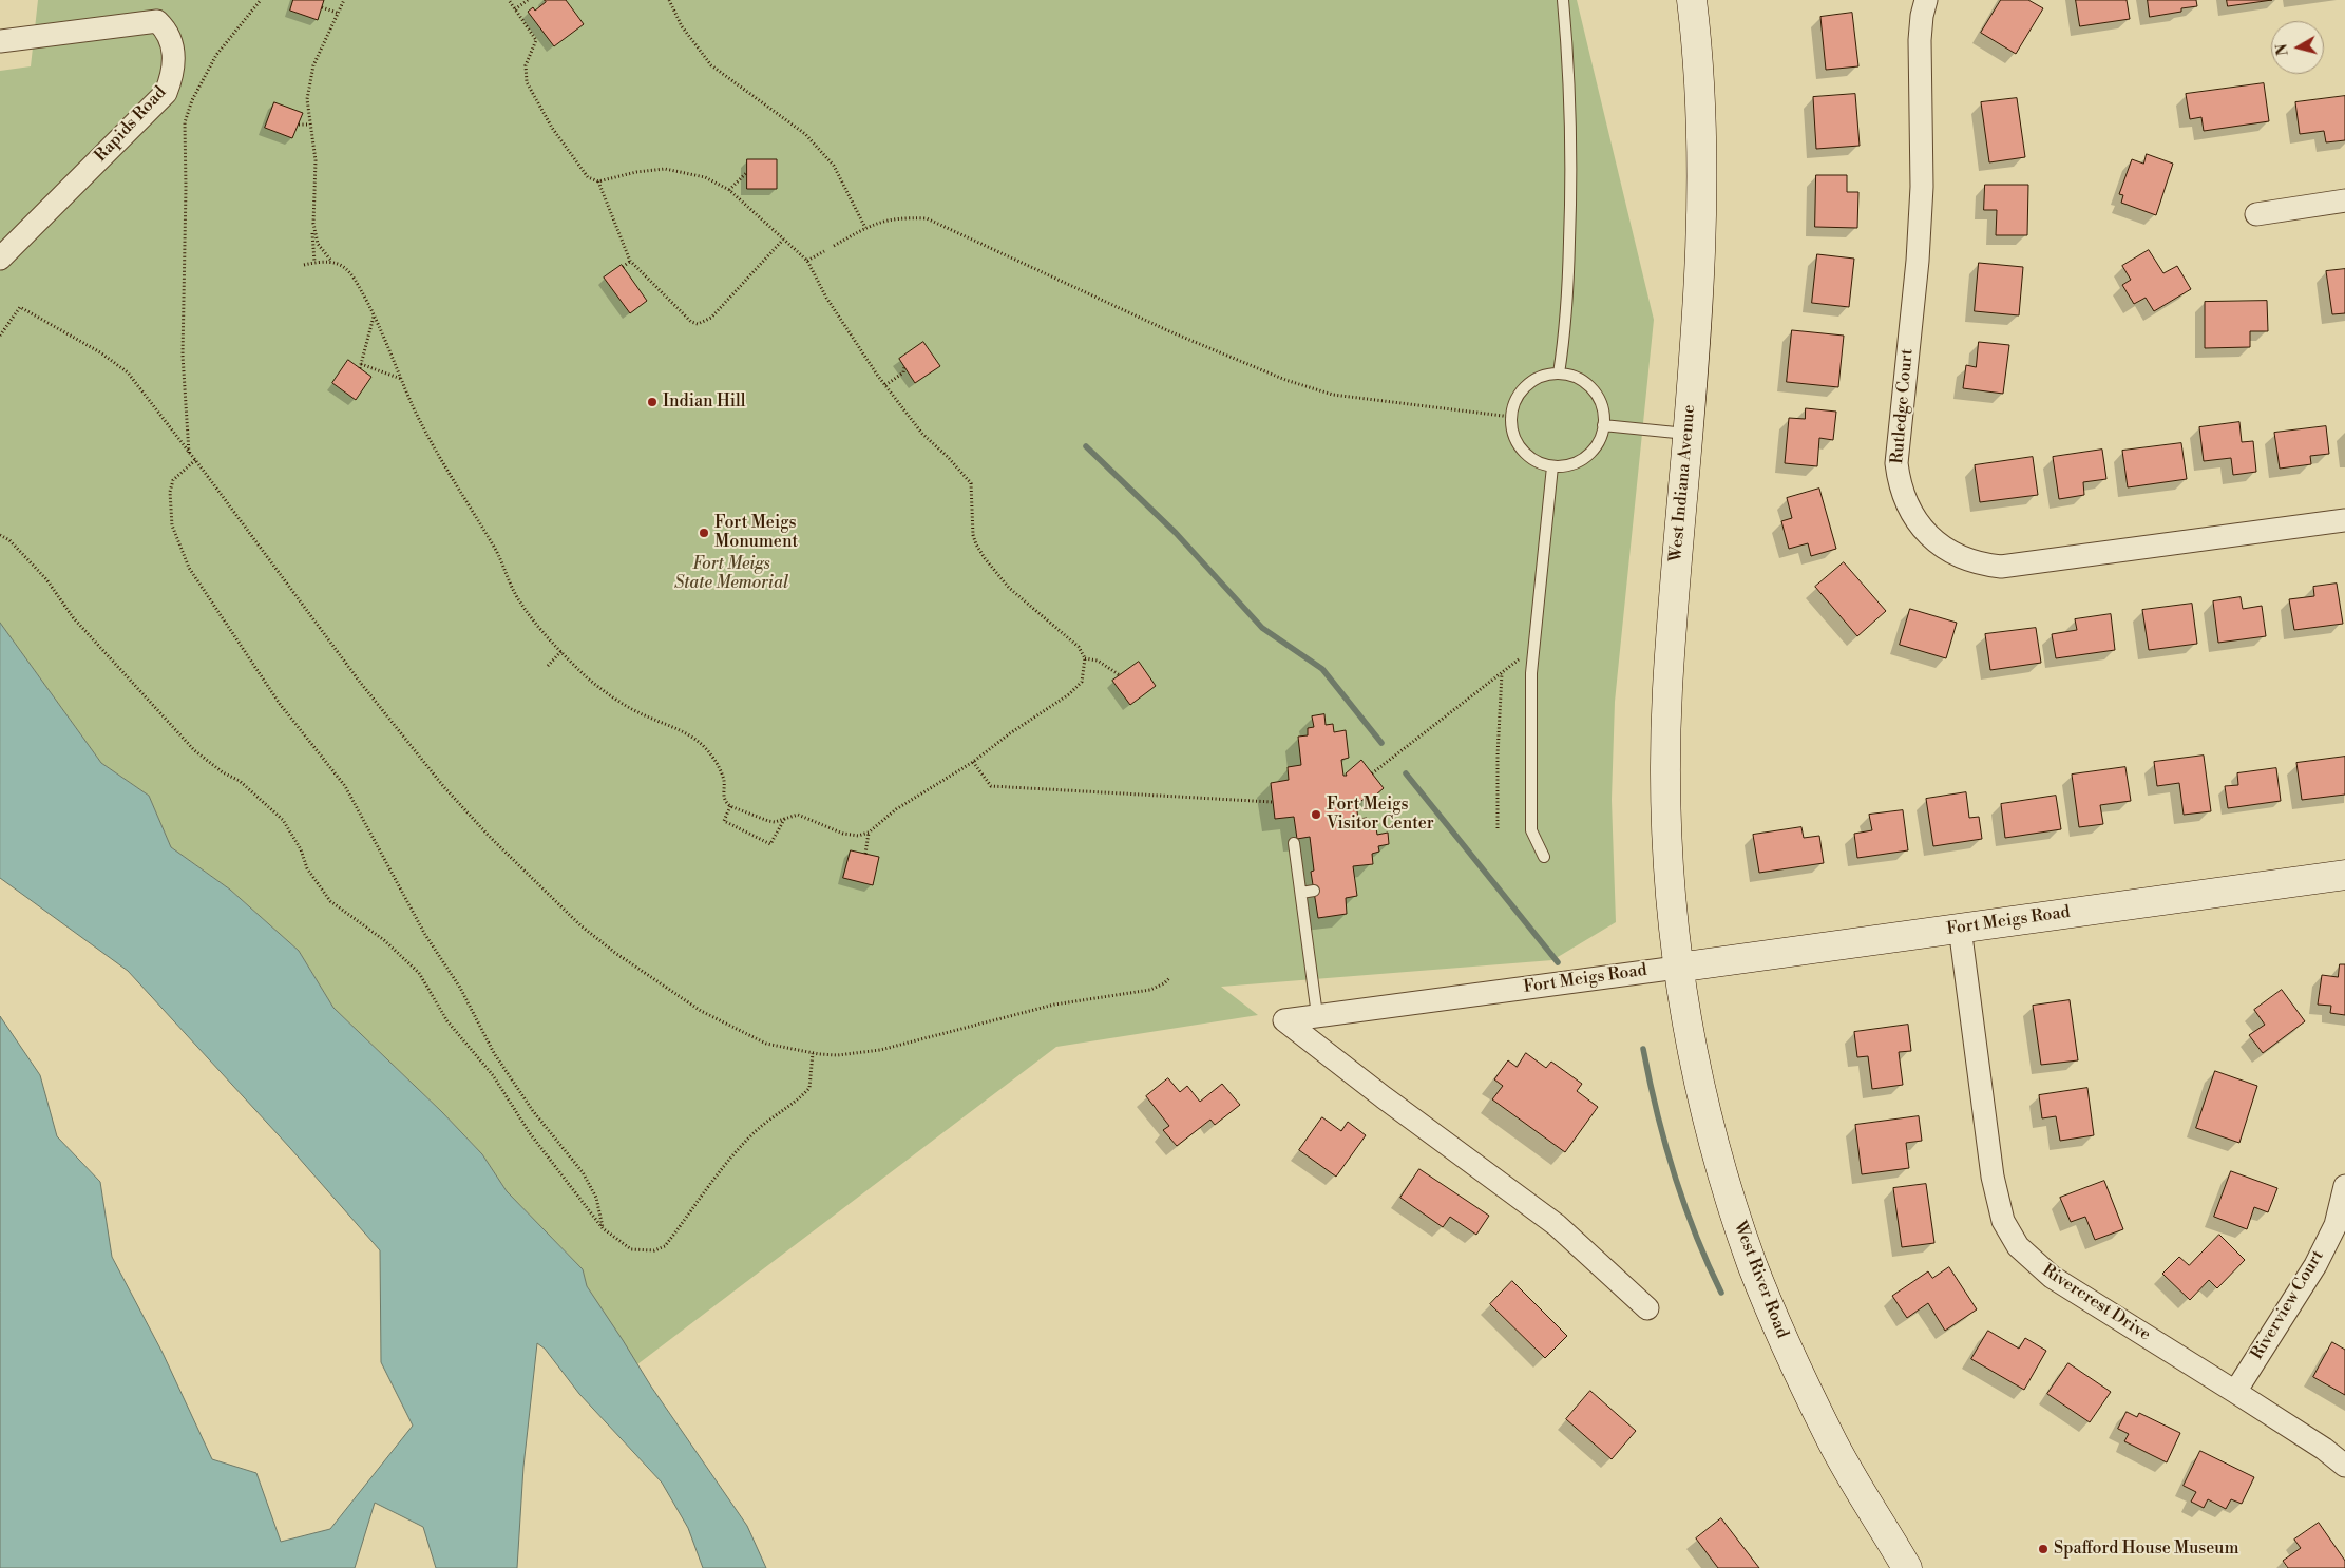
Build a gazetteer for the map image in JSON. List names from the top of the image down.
{
  "streets": {
    "main road": ["West Indiana Avenue", "Fort Meigs Road", "West River Road"],
    "street": [
      "Rapids Road",
      "Rutledge Court",
      "Rivercrest Drive",
      "Riverview Court"
    ]
  },
  "crossings": [
    ["West Indiana Avenue", "Fort Meigs Road"],
    ["West Indiana Avenue", "West River Road"],
    ["Fort Meigs Road", "West River Road"],
    ["Fort Meigs Road", "Rivercrest Drive"],
    ["Rivercrest Drive", "Riverview Court"]
  ],
  "parks": ["Fort Meigs State Memorial"],
  "places": [
    "Indian Hill",
    "Fort Meigs Monument",
    "Fort Meigs Visitor Center",
    "Spafford House Museum"
  ],
  "north": "left"
}
